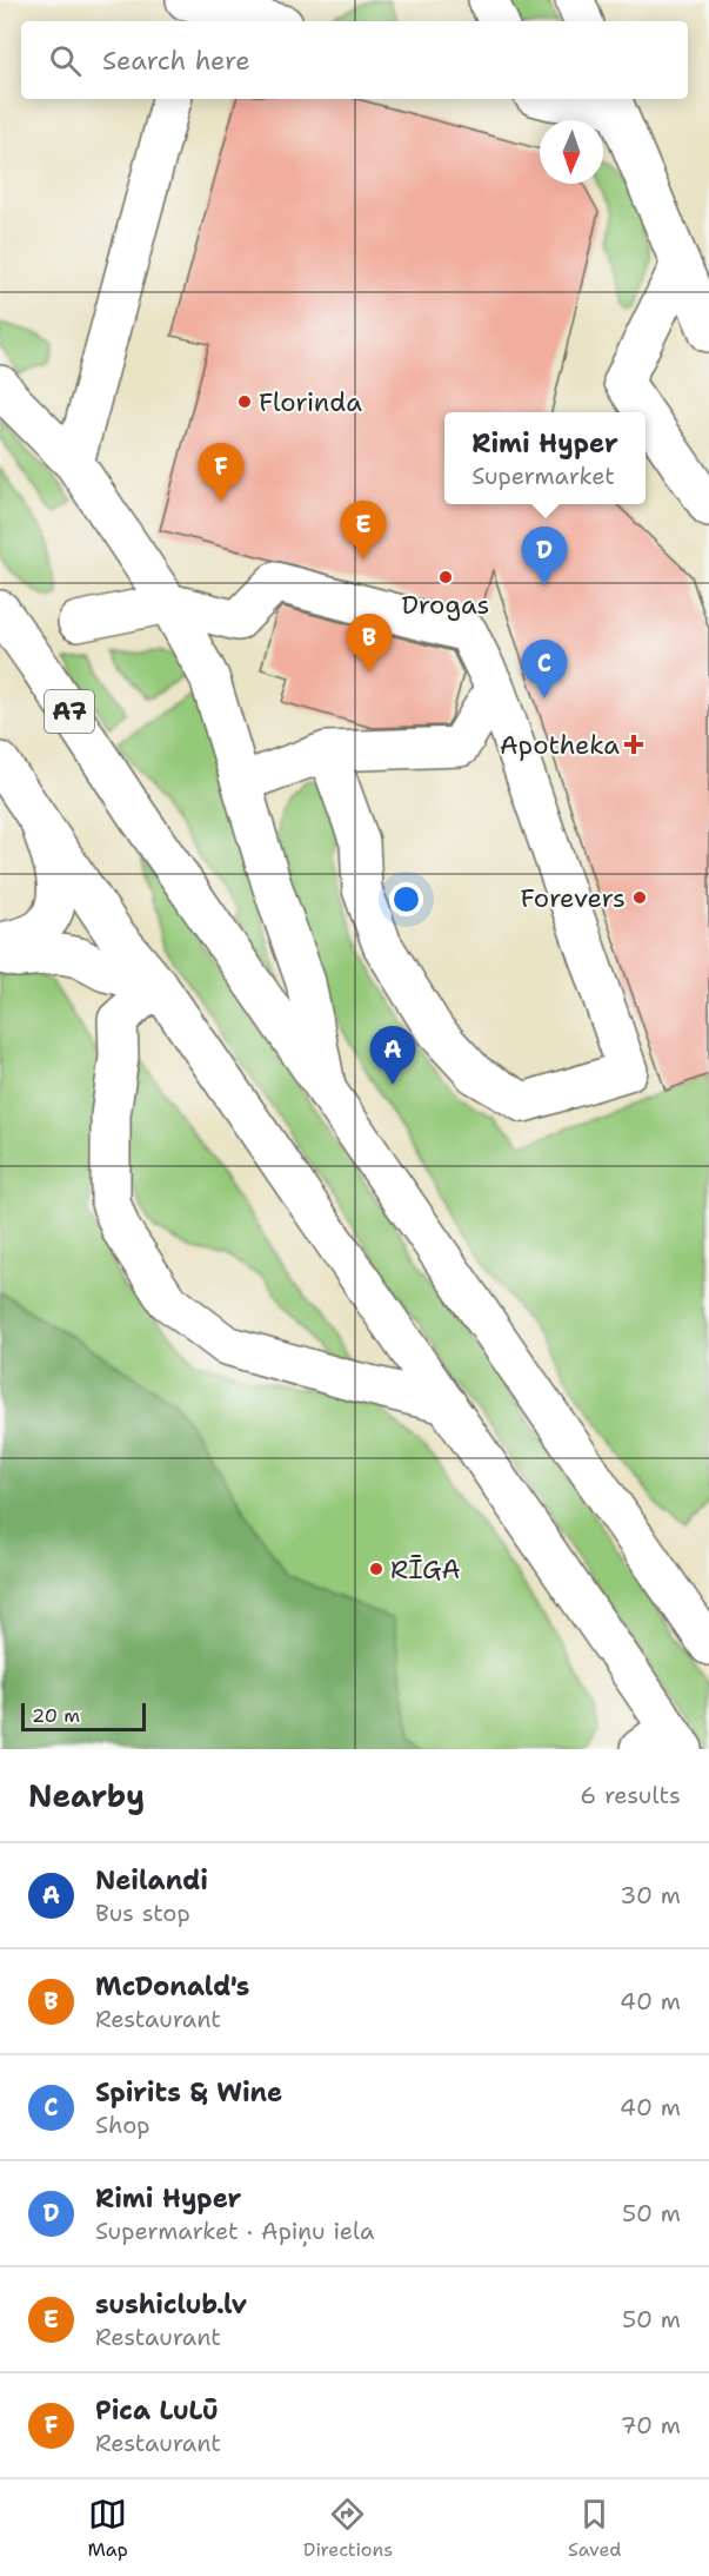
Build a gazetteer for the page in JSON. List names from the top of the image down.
{
  "streets": {
    "main road": ["A7"]
  },
  "places": {
    "other": [
      "Florinda",
      "Drogas",
      "Forevers",
      "RĪGA"
    ],
    "health": ["Apotheka"]
  },
  "scale_bar": "20 m",
  "north": "bottom",
  "page": {
    "search": "Search here",
    "popup": ["Rimi Hyper", "Supermarket"],
    "pins": [
      "F",
      "E",
      "D",
      "B",
      "C",
      "A"
    ],
    "scale": "20 m",
    "heading": ["Nearby", "6 results"],
    "list": [
      {
        "mark": "A",
        "name": "Neilandi",
        "note": "Bus stop",
        "value": "30 m"
      },
      {
        "mark": "B",
        "name": "McDonald's",
        "note": "Restaurant",
        "value": "40 m"
      },
      {
        "mark": "C",
        "name": "Spirits & Wine",
        "note": "Shop",
        "value": "40 m"
      },
      {
        "mark": "D",
        "name": "Rimi Hyper",
        "note": "Supermarket · Apiņu iela",
        "value": "50 m"
      },
      {
        "mark": "E",
        "name": "sushiclub.lv",
        "note": "Restaurant",
        "value": "50 m"
      },
      {
        "mark": "F",
        "name": "Pica LuLū",
        "note": "Restaurant",
        "value": "70 m"
      }
    ],
    "nav": ["Map", "Directions", "Saved"]
  }
}
